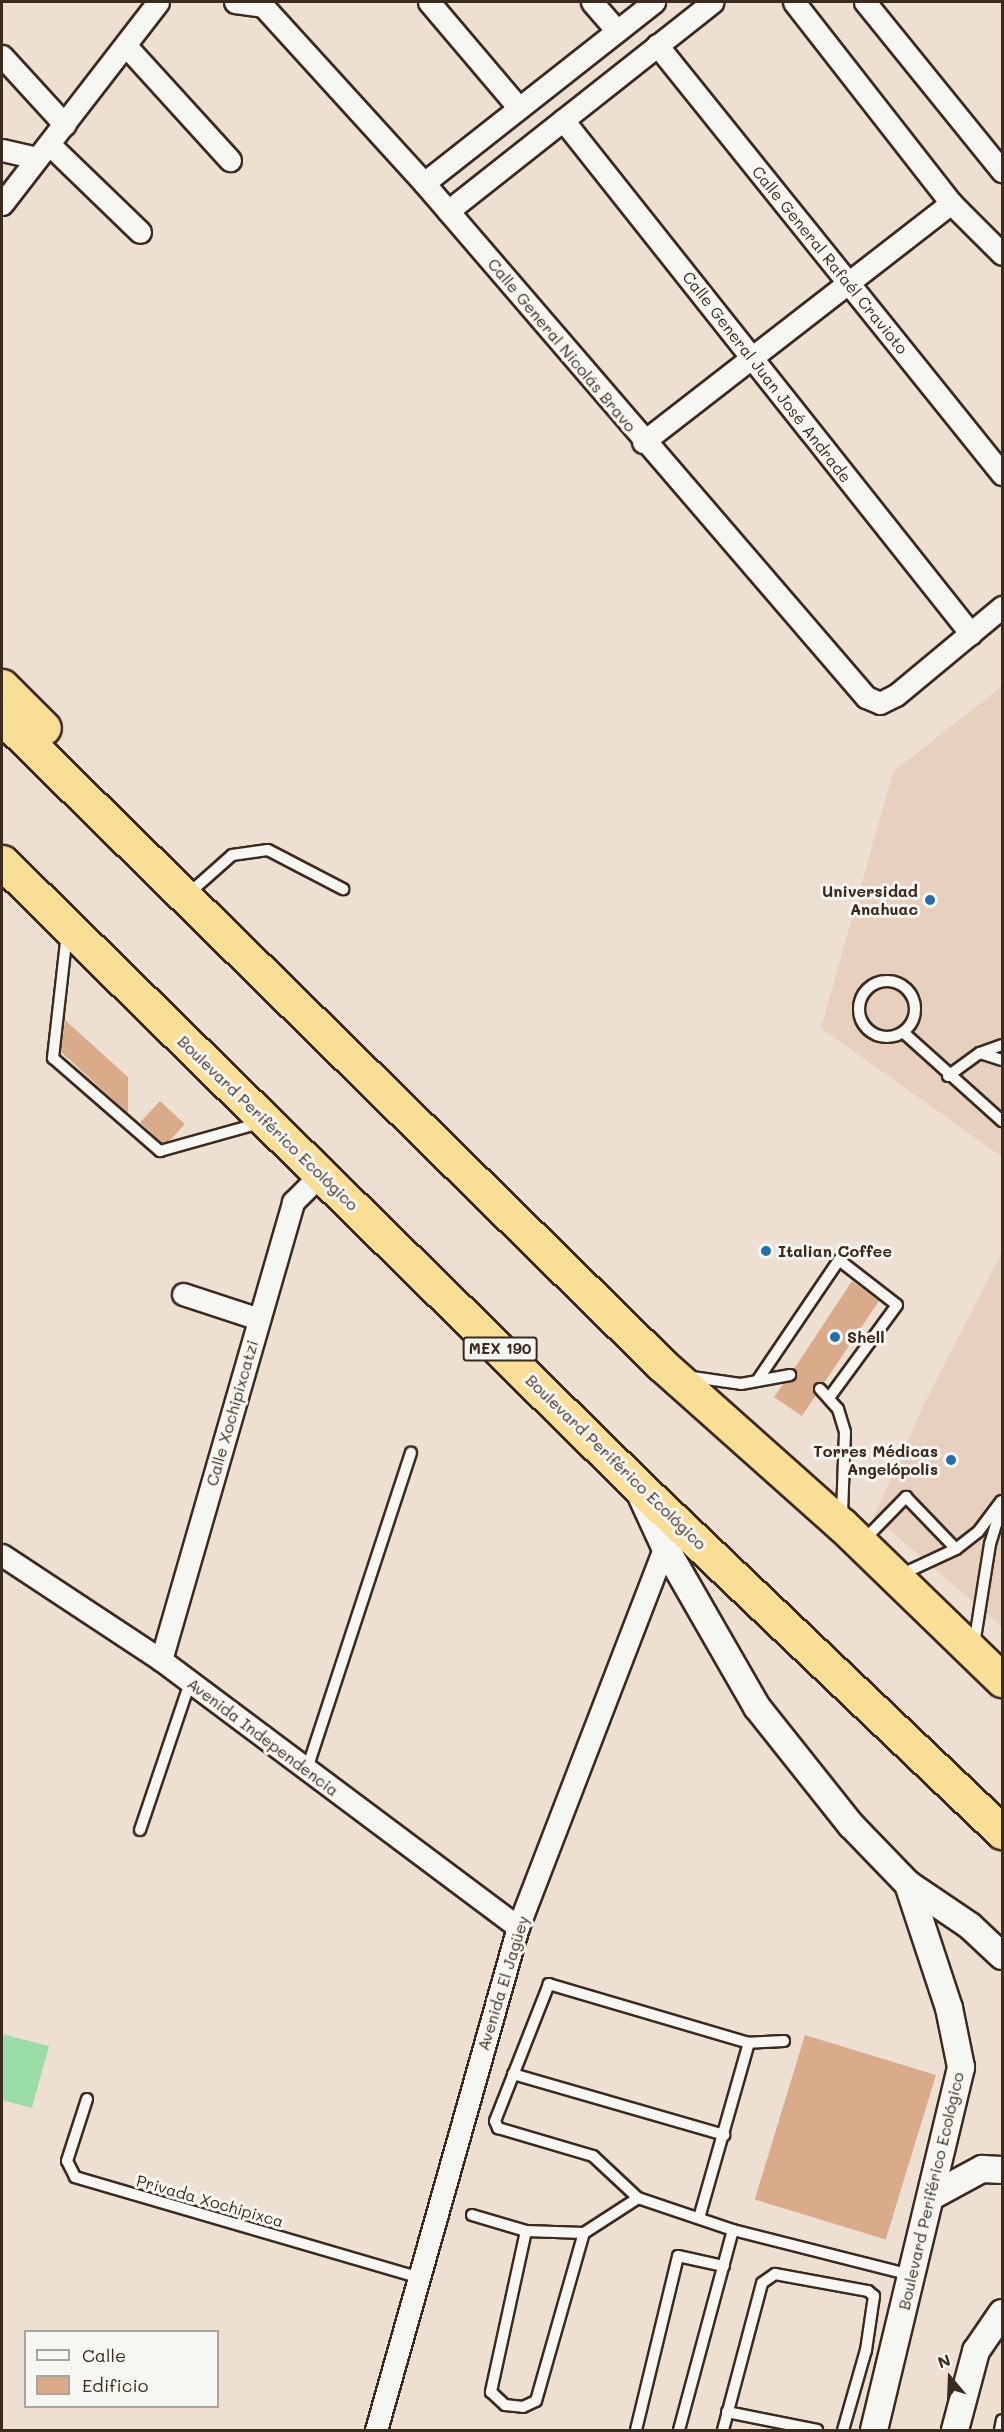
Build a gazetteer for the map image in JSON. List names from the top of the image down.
{
  "streets": {
    "highway": ["Boulevard Periférico Ecológico", "MEX 190"],
    "street": [
      "Calle General Rafaél Cravioto",
      "Calle General Nicolás Bravo",
      "Calle General Juan José Andrade",
      "Calle Xochipixcatzi",
      "Avenida Independencia",
      "Avenida El Jagüey"
    ],
    "lane": ["Privada Xochipixca"]
  },
  "crossings": [
    ["Calle General Nicolás Bravo", "Calle General Juan José Andrade"],
    ["Boulevard Periférico Ecológico", "Calle Xochipixcatzi"],
    ["Calle Xochipixcatzi", "Avenida Independencia"],
    ["Avenida Independencia", "Avenida El Jagüey"],
    ["Avenida El Jagüey", "Privada Xochipixca"]
  ],
  "places": [
    "Universidad Anahuac",
    "Italian Coffee",
    "Shell",
    "Torres Médicas Angelópolis"
  ],
  "legend": ["Calle", "Edificio"],
  "north": "top"
}
